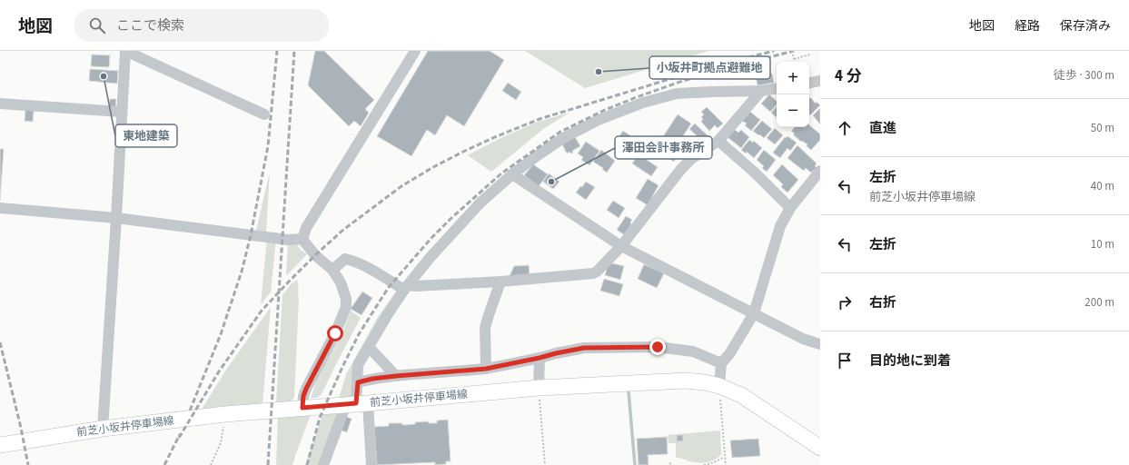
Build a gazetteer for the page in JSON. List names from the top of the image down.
{
  "streets": {
    "main road": ["前芝小坂井停車場線"]
  },
  "places": ["小坂井町拠点避難地", "東地建築", "澤田会計事務所"],
  "page": {
    "header": "地図",
    "search": "ここで検索",
    "nav": ["地図", "経路", "保存済み"],
    "heading": ["4 分", "徒歩 · 300 m"],
    "map_buttons": ["+", "−"],
    "list": [
      ["直進", "50 m"],
      ["左折", "前芝小坂井停車場線", "40 m"],
      ["左折", "10 m"],
      ["右折", "200 m"],
      "目的地に到着"
    ]
  }
}
